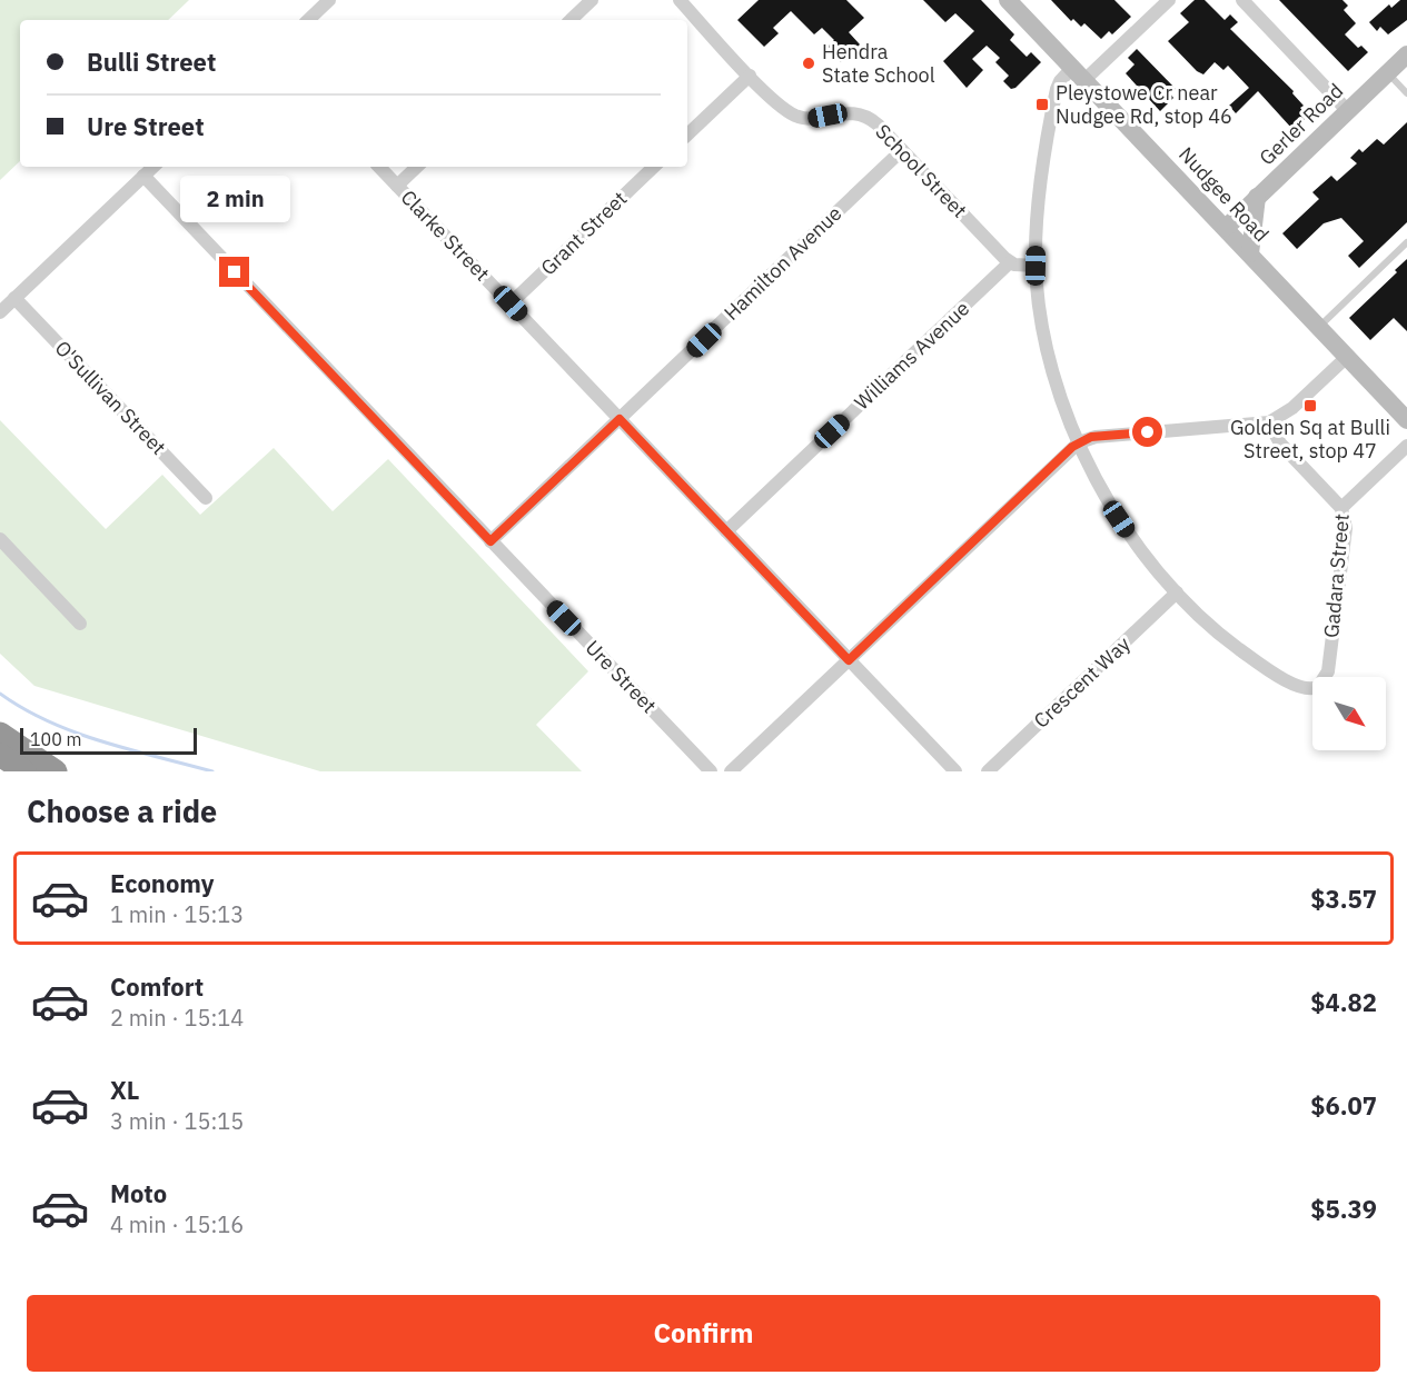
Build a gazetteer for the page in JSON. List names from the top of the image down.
{
  "streets": {
    "main road": ["Gerler Road", "Nudgee Road"],
    "street": [
      "School Street",
      "Grant Street",
      "Clarke Street",
      "Hamilton Avenue",
      "Williams Avenue",
      "O'Sullivan Street",
      "Gadara Street",
      "Ure Street",
      "Crescent Way"
    ]
  },
  "crossings": [
    ["Gerler Road", "Nudgee Road"],
    ["School Street", "Hamilton Avenue"],
    ["School Street", "Williams Avenue"],
    ["Grant Street", "Clarke Street"],
    ["Clarke Street", "Hamilton Avenue"],
    ["Clarke Street", "Williams Avenue"],
    ["Hamilton Avenue", "Ure Street"],
    ["Gadara Street", "Crescent Way"]
  ],
  "places": {
    "other": ["Hendra State School"],
    "transit": ["Pleystowe Cr near Nudgee Rd, stop 46", "Golden Sq at Bulli Street, stop 47"]
  },
  "scale_bar": "100 m",
  "north": "bottom right",
  "page": {
    "banner": ["Bulli Street", "Ure Street"],
    "bubble": "2 min",
    "scale": "100 m",
    "heading": "Choose a ride",
    "list": [
      {
        "name": "Economy",
        "note": "1 min · 15:13",
        "value": "$3.57"
      },
      {
        "name": "Comfort",
        "note": "2 min · 15:14",
        "value": "$4.82"
      },
      {
        "name": "XL",
        "note": "3 min · 15:15",
        "value": "$6.07"
      },
      {
        "name": "Moto",
        "note": "4 min · 15:16",
        "value": "$5.39"
      }
    ],
    "buttons": "Confirm"
  }
}
